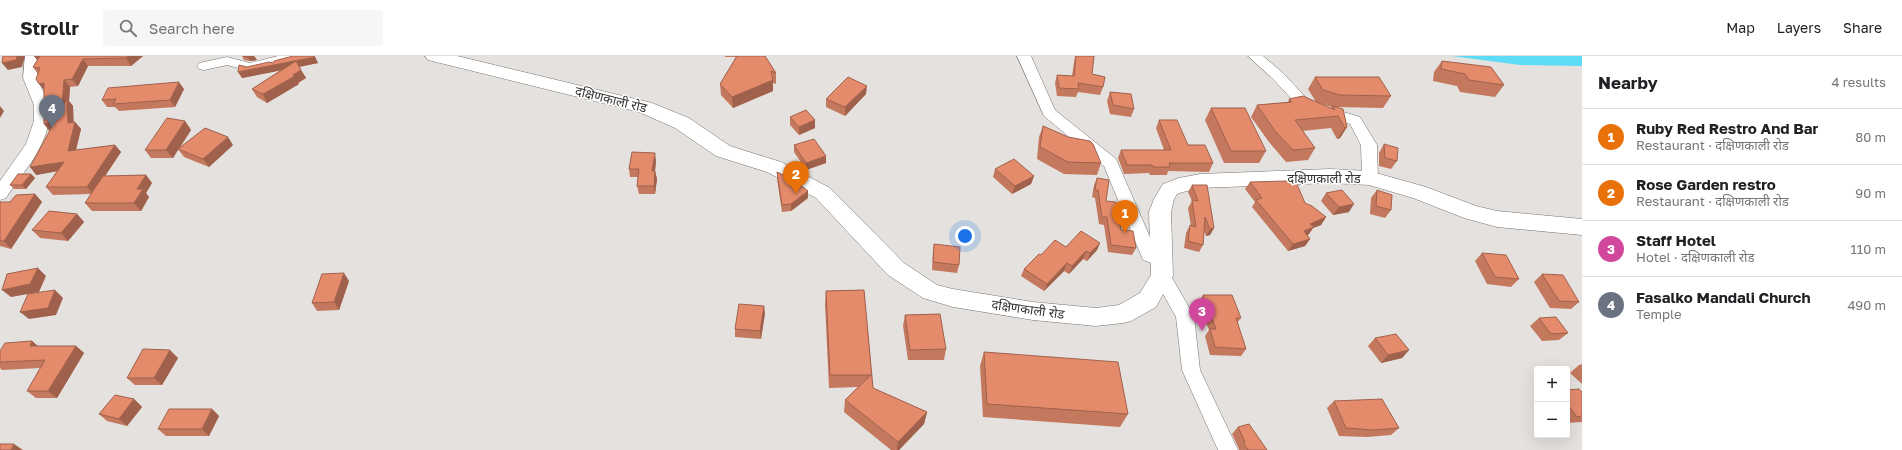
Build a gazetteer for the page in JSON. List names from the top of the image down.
{
  "streets": {
    "main road": ["दक्षिणकाली रोड"]
  },
  "page": {
    "header": "Strollr",
    "search": "Search here",
    "nav": ["Map", "Layers", "Share"],
    "heading": ["Nearby", "4 results"],
    "pins": [
      "4",
      "2",
      "1",
      "3"
    ],
    "list": [
      {
        "mark": "1",
        "name": "Ruby Red Restro And Bar",
        "note": "Restaurant · दक्षिणकाली रोड",
        "value": "80 m"
      },
      {
        "mark": "2",
        "name": "Rose Garden restro",
        "note": "Restaurant · दक्षिणकाली रोड",
        "value": "90 m"
      },
      {
        "mark": "3",
        "name": "Staff Hotel",
        "note": "Hotel · दक्षिणकाली रोड",
        "value": "110 m"
      },
      {
        "mark": "4",
        "name": "Fasalko Mandali Church",
        "note": "Temple",
        "value": "490 m"
      }
    ],
    "map_buttons": ["+", "−"]
  }
}
